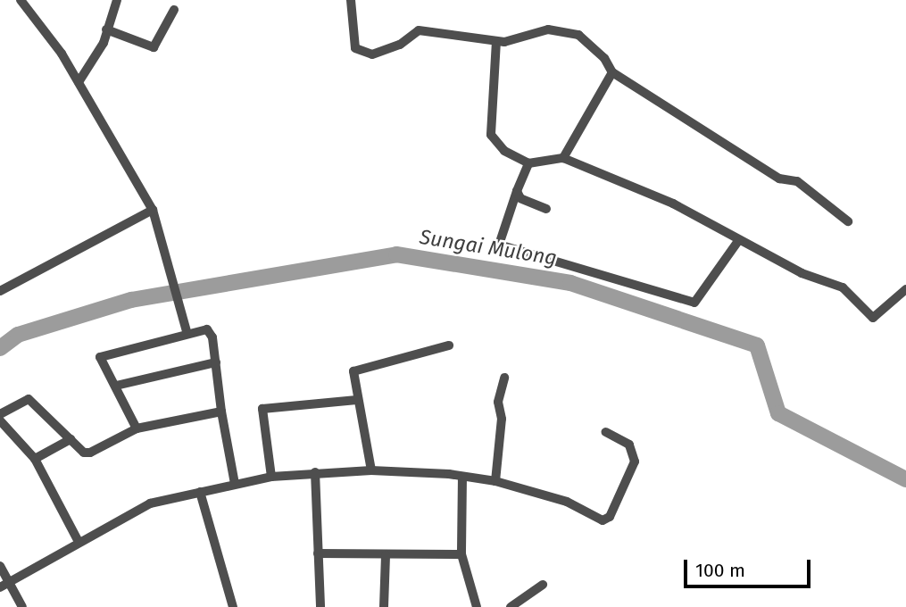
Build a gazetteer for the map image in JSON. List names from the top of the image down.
{
  "water": ["Sungai Mulong"],
  "scale_bar": "100 m"
}
